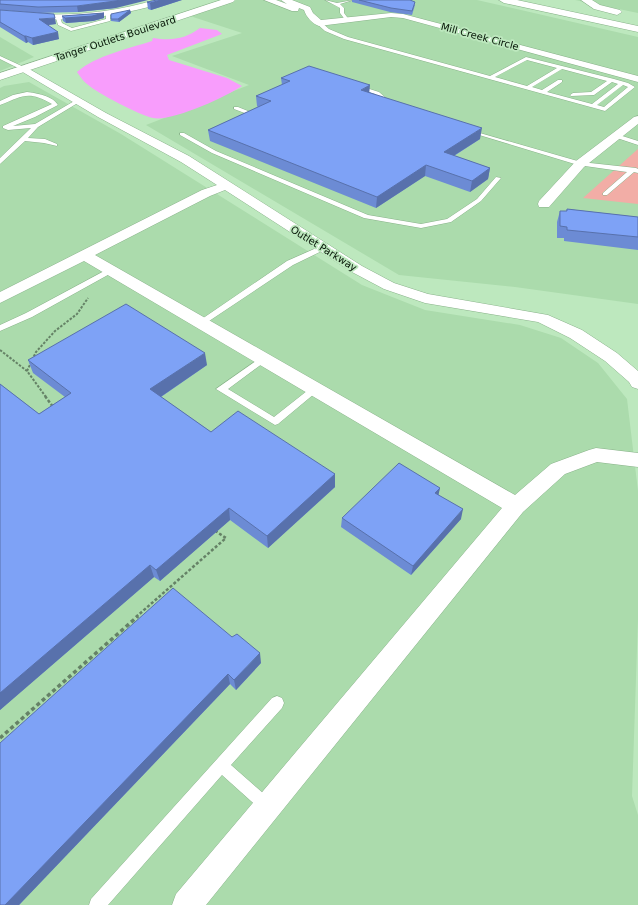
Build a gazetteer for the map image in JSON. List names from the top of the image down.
{
  "streets": {
    "main road": ["Tanger Outlets Boulevard"],
    "street": ["Mill Creek Circle", "Outlet Parkway"]
  },
  "crossings": [
    ["Tanger Outlets Boulevard", "Outlet Parkway"]
  ]
}
